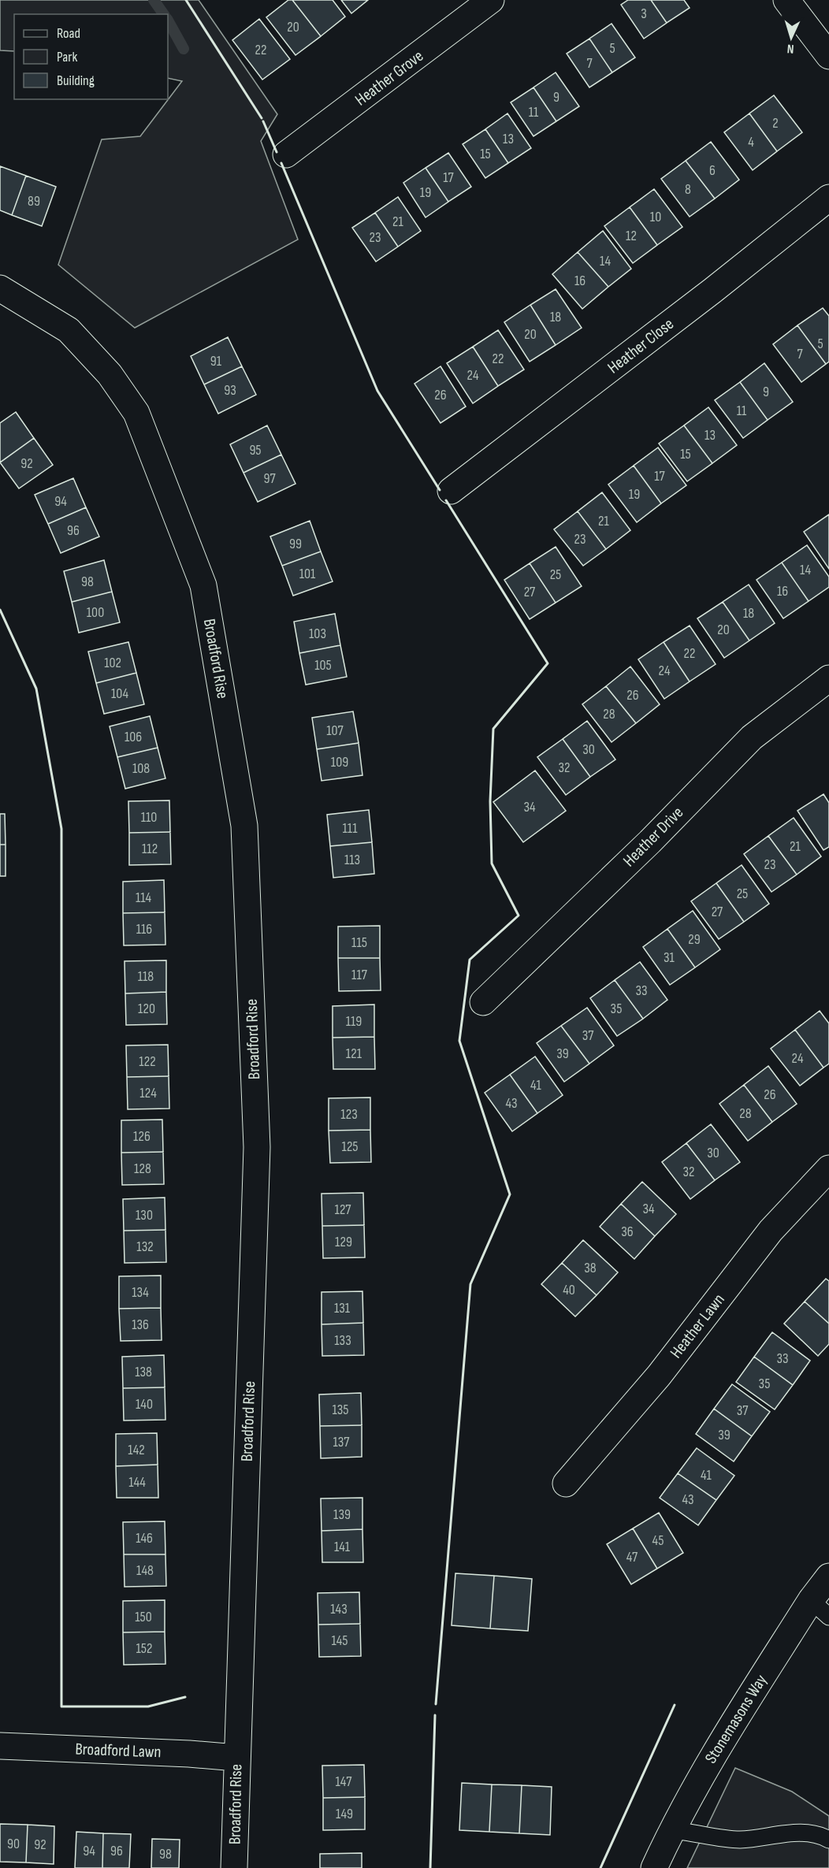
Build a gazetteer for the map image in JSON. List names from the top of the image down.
{
  "streets": {
    "street": [
      "Heather Grove",
      "Heather Close",
      "Broadford Rise",
      "Heather Drive",
      "Heather Lawn",
      "Stonemasons Way",
      "Broadford Lawn"
    ]
  },
  "crossings": [
    ["Broadford Rise", "Broadford Lawn"]
  ],
  "house_numbers": [
    "3",
    "20",
    "5",
    "22",
    "7",
    "9",
    "11",
    "2",
    "13",
    "4",
    "15",
    "6",
    "17",
    "8",
    "19",
    "89",
    "10",
    "21",
    "12",
    "23",
    "14",
    "16",
    "18",
    "20",
    "5",
    "7",
    "22",
    "91",
    "24",
    "93",
    "9",
    "26",
    "11",
    "13",
    "95",
    "15",
    "92",
    "17",
    "97",
    "19",
    "94",
    "21",
    "96",
    "23",
    "99",
    "14",
    "101",
    "25",
    "98",
    "16",
    "27",
    "100",
    "18",
    "20",
    "103",
    "22",
    "102",
    "105",
    "24",
    "104",
    "26",
    "28",
    "107",
    "106",
    "30",
    "109",
    "32",
    "108",
    "34",
    "110",
    "111",
    "21",
    "112",
    "113",
    "23",
    "25",
    "114",
    "27",
    "116",
    "29",
    "115",
    "31",
    "117",
    "118",
    "33",
    "120",
    "35",
    "119",
    "37",
    "121",
    "39",
    "24",
    "122",
    "41",
    "124",
    "26",
    "43",
    "28",
    "123",
    "126",
    "125",
    "30",
    "128",
    "32",
    "34",
    "127",
    "130",
    "36",
    "129",
    "132",
    "38",
    "40",
    "134",
    "131",
    "136",
    "133",
    "33",
    "138",
    "35",
    "140",
    "135",
    "37",
    "39",
    "137",
    "142",
    "41",
    "144",
    "43",
    "139",
    "146",
    "45",
    "141",
    "47",
    "148",
    "143",
    "150",
    "145",
    "152",
    "147",
    "149",
    "90",
    "92",
    "94",
    "96",
    "98"
  ],
  "legend": ["Road", "Park", "Building"],
  "north": "bottom"
}
